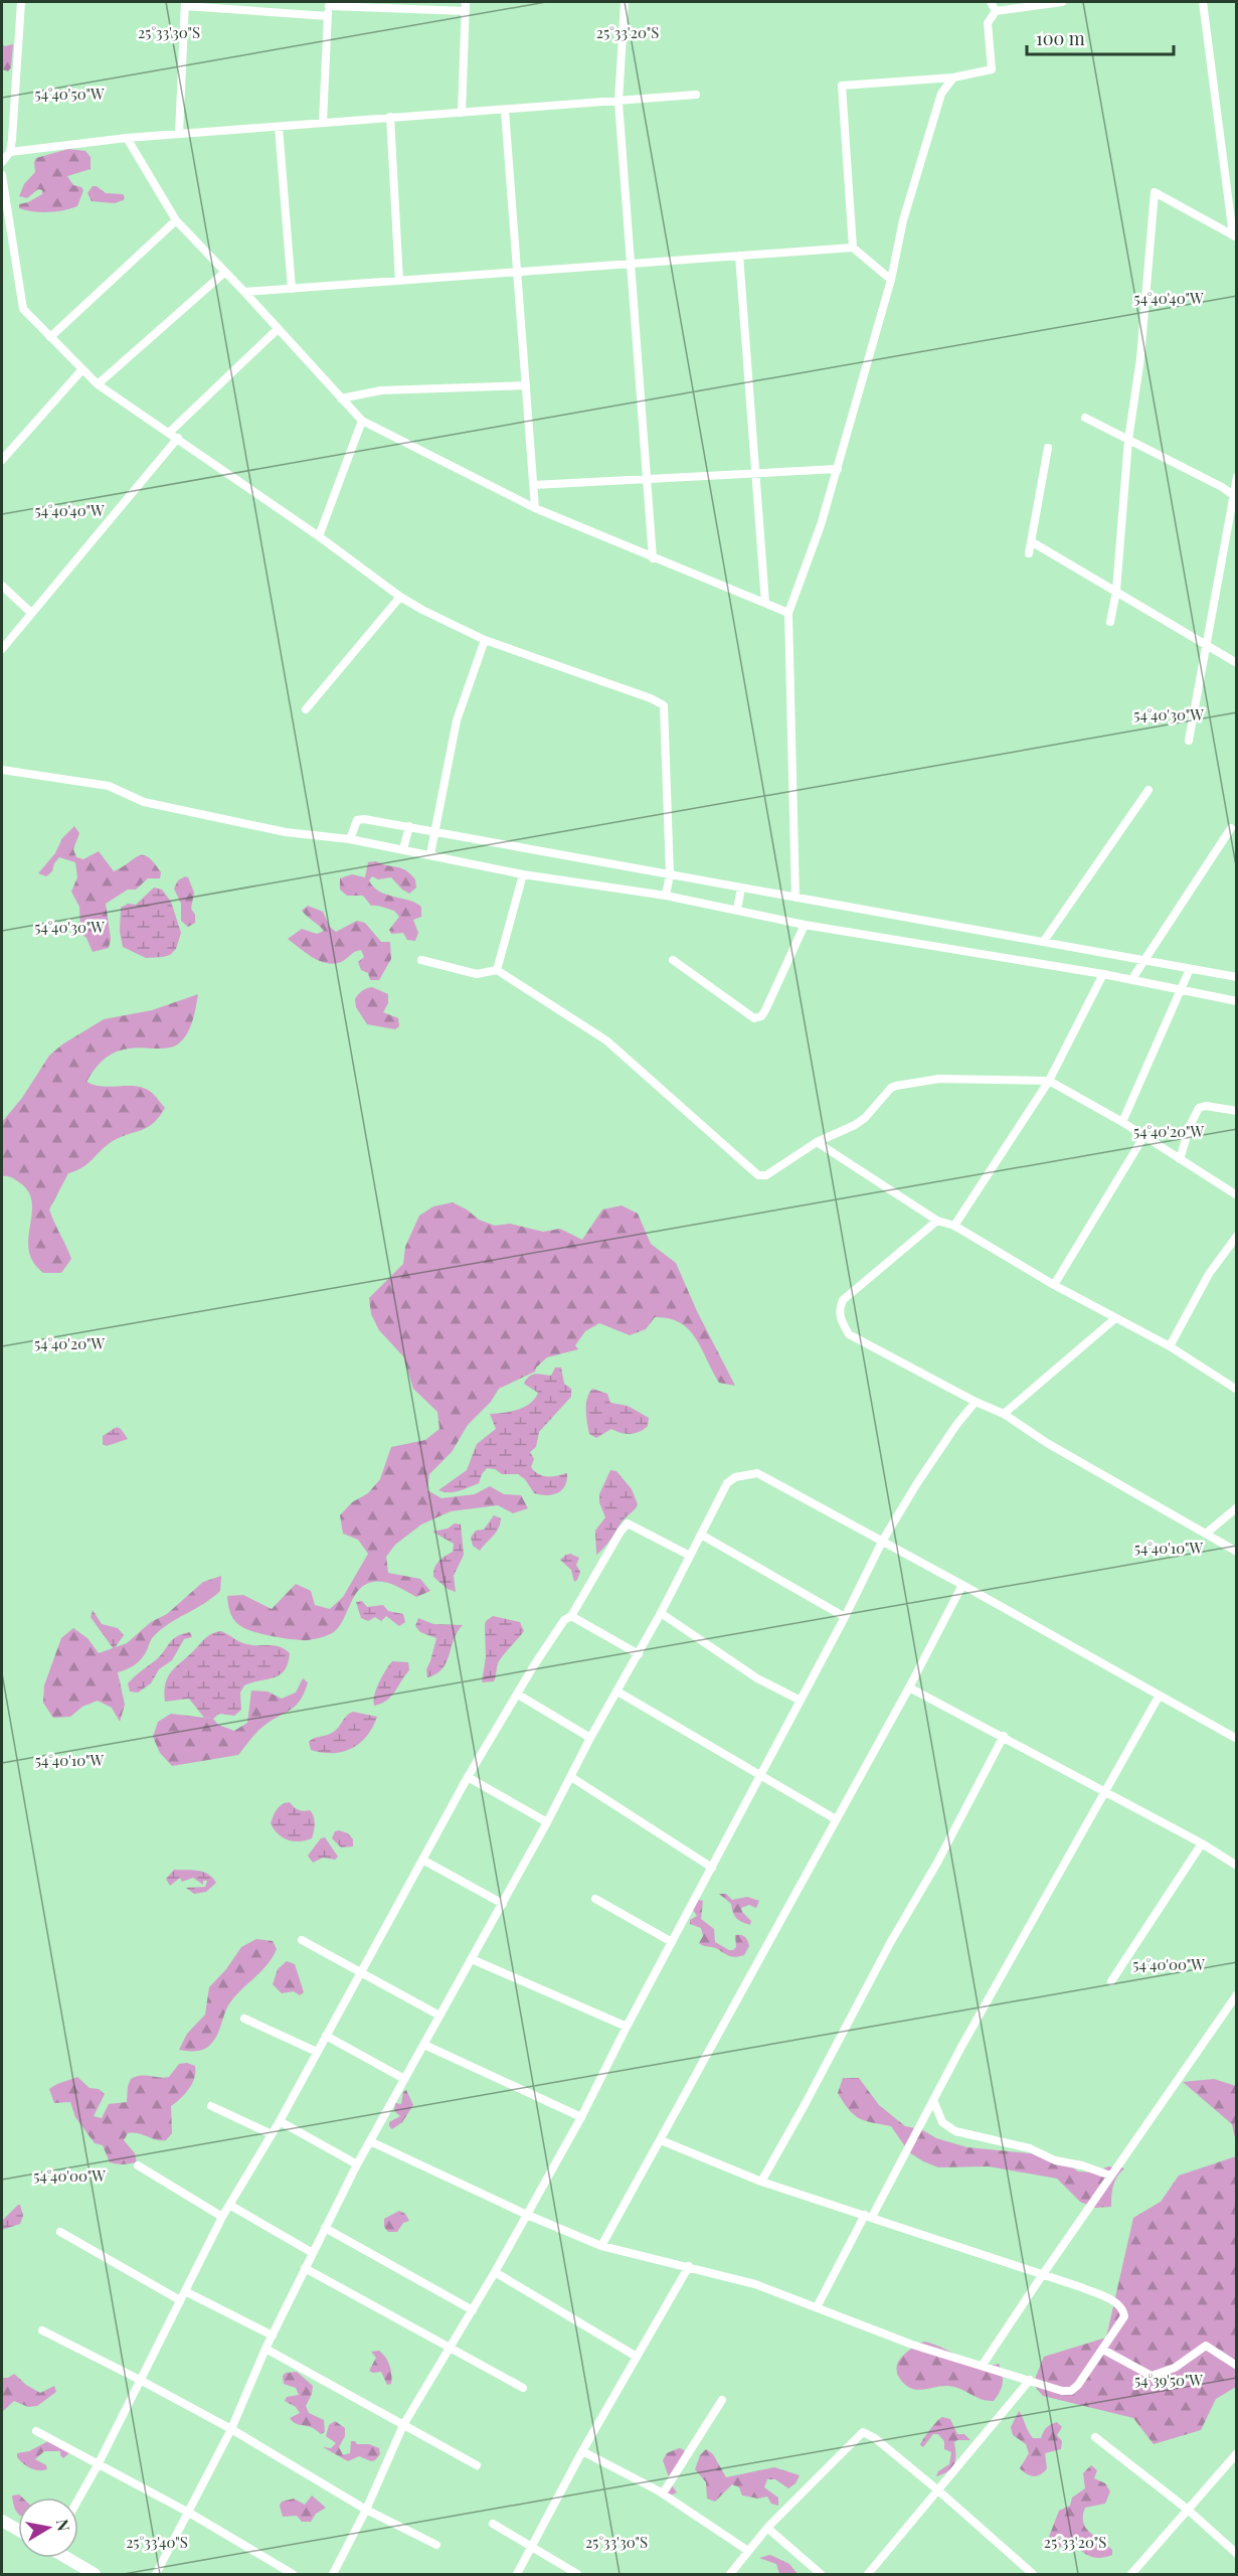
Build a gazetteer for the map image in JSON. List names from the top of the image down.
{
  "scale_bar": "100 m",
  "north": "right",
  "coordinates": [
    "25°33'30\"S",
    "25°33'20\"S",
    "54°40'50\"W",
    "54°40'40\"W",
    "54°40'30\"W",
    "54°40'20\"W",
    "54°40'10\"W",
    "54°40'00\"W",
    "54°39'50\"W",
    "25°33'40\"S"
  ]
}
